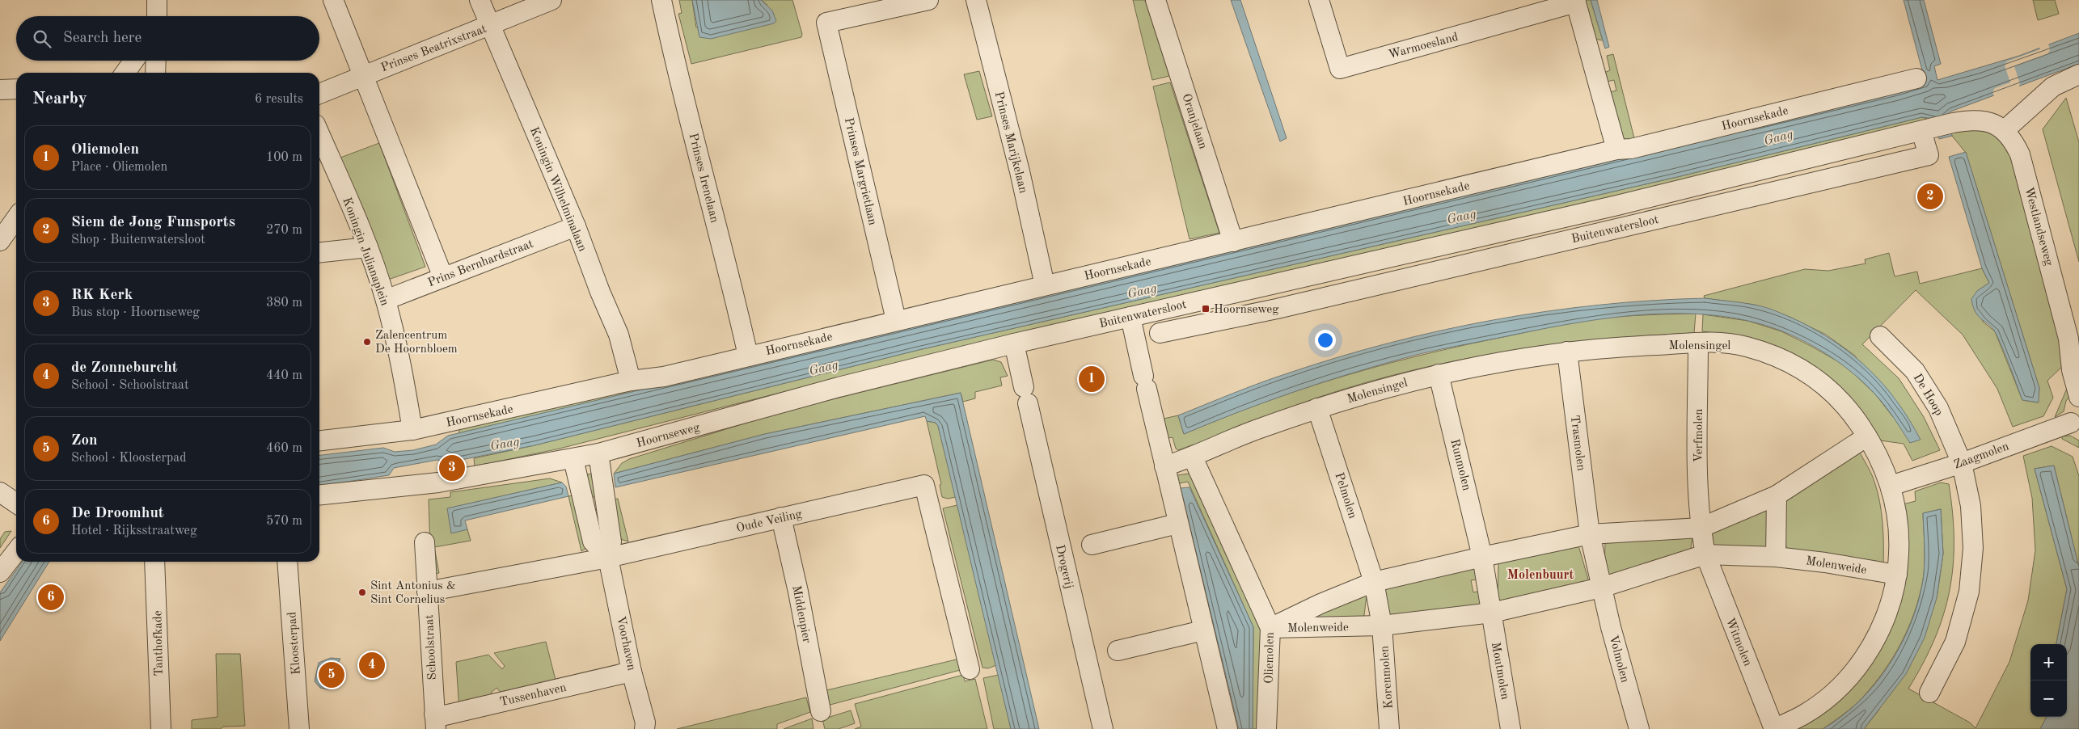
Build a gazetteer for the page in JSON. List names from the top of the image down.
{
  "streets": {
    "street": [
      "Warmoesland",
      "Prinses Beatrixstraat",
      "Hoornsekade",
      "Oranjelaan",
      "Prinses Marijkelaan",
      "Prinses Margrietlaan",
      "Prinses Irenelaan",
      "Koningin Wilhelminalaan",
      "Westlandseweg",
      "Buitenwatersloot",
      "Koningin Julianaplein",
      "Prins Bernhardstraat",
      "Molensingel",
      "De Hoop",
      "Hoornseweg",
      "Verfmolen",
      "Trasmolen",
      "Zaagmolen",
      "Runmolen",
      "Pelmolen",
      "Oude Veiling",
      "Molenweide",
      "Drogerij",
      "Middenpier",
      "Witmolen",
      "Tanthofkade",
      "Kloosterpad",
      "Voorhaven",
      "Schoolstraat",
      "Oliemolen",
      "Volmolen",
      "Moutmolen",
      "Korenmolen",
      "Tussenhaven"
    ]
  },
  "crossings": [
    ["Prinses Beatrixstraat", "Koningin Wilhelminalaan"],
    ["Hoornsekade", "Oranjelaan"],
    ["Hoornsekade", "Prinses Marijkelaan"],
    ["Hoornsekade", "Prinses Margrietlaan"],
    ["Hoornsekade", "Prinses Irenelaan"],
    ["Hoornsekade", "Koningin Wilhelminalaan"],
    ["Hoornsekade", "Koningin Julianaplein"],
    ["Koningin Wilhelminalaan", "Prins Bernhardstraat"],
    ["Westlandseweg", "Buitenwatersloot"],
    ["Buitenwatersloot", "Hoornseweg"],
    ["Buitenwatersloot", "Drogerij"],
    ["Koningin Julianaplein", "Prins Bernhardstraat"],
    ["Molensingel", "Verfmolen"],
    ["Molensingel", "Trasmolen"],
    ["Molensingel", "Zaagmolen"],
    ["Molensingel", "Runmolen"],
    ["Molensingel", "Pelmolen"],
    ["Molensingel", "Molenweide"],
    ["Molensingel", "Witmolen"],
    ["Molensingel", "Oliemolen"],
    ["De Hoop", "Zaagmolen"],
    ["Hoornseweg", "Drogerij"],
    ["Hoornseweg", "Voorhaven"],
    ["Verfmolen", "Molenweide"],
    ["Trasmolen", "Molenweide"],
    ["Runmolen", "Molenweide"],
    ["Pelmolen", "Molenweide"],
    ["Oude Veiling", "Middenpier"],
    ["Oude Veiling", "Voorhaven"],
    ["Oude Veiling", "Schoolstraat"],
    ["Molenweide", "Witmolen"],
    ["Molenweide", "Oliemolen"],
    ["Molenweide", "Volmolen"],
    ["Molenweide", "Moutmolen"],
    ["Molenweide", "Korenmolen"],
    ["Voorhaven", "Tussenhaven"],
    ["Schoolstraat", "Tussenhaven"]
  ],
  "districts": ["Molenbuurt"],
  "water": ["Gaag"],
  "places": {
    "transit": ["Hoornseweg"],
    "other": ["Zalencentrum De Hoornbloem", "Sint Antonius & Sint Cornelius"]
  },
  "page": {
    "search": "Search here",
    "heading": ["Nearby", "6 results"],
    "list": [
      {
        "mark": "1",
        "name": "Oliemolen",
        "note": "Place · Oliemolen",
        "value": "100 m"
      },
      {
        "mark": "2",
        "name": "Siem de Jong Funsports",
        "note": "Shop · Buitenwatersloot",
        "value": "270 m"
      },
      {
        "mark": "3",
        "name": "RK Kerk",
        "note": "Bus stop · Hoornseweg",
        "value": "380 m"
      },
      {
        "mark": "4",
        "name": "de Zonneburcht",
        "note": "School · Schoolstraat",
        "value": "440 m"
      },
      {
        "mark": "5",
        "name": "Zon",
        "note": "School · Kloosterpad",
        "value": "460 m"
      },
      {
        "mark": "6",
        "name": "De Droomhut",
        "note": "Hotel · Rijksstraatweg",
        "value": "570 m"
      }
    ],
    "pins": [
      "2",
      "1",
      "3",
      "6",
      "4",
      "5"
    ],
    "map_buttons": ["+", "−"]
  }
}
